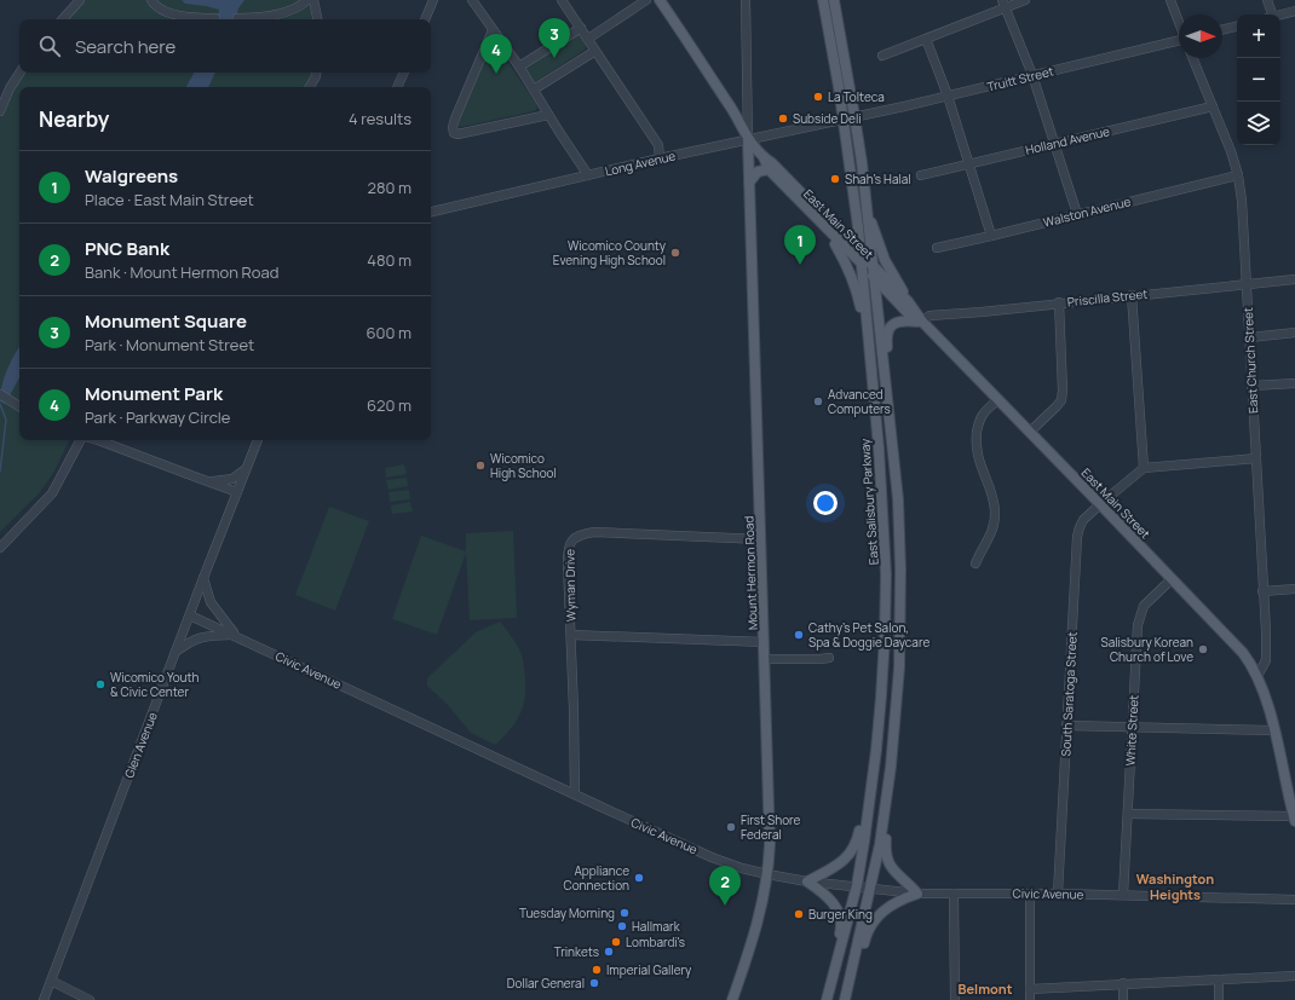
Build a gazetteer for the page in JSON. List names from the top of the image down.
{
  "streets": {
    "main road": ["East Main Street", "East Salisbury Parkway", "Mount Hermon Road"],
    "street": [
      "Truitt Street",
      "Holland Avenue",
      "Long Avenue",
      "Walston Avenue",
      "Priscilla Street",
      "East Church Street",
      "Wyman Drive",
      "Civic Avenue",
      "South Saratoga Street",
      "White Street",
      "Glen Avenue"
    ]
  },
  "crossings": [
    ["Truitt Street", "Long Avenue"],
    ["Truitt Street", "East Salisbury Parkway"],
    ["Holland Avenue", "East Church Street"],
    ["Long Avenue", "East Main Street"],
    ["Long Avenue", "East Salisbury Parkway"],
    ["Long Avenue", "Mount Hermon Road"],
    ["Walston Avenue", "East Church Street"],
    ["East Main Street", "Priscilla Street"],
    ["East Main Street", "East Church Street"],
    ["East Main Street", "East Salisbury Parkway"],
    ["East Main Street", "Mount Hermon Road"],
    ["East Main Street", "South Saratoga Street"],
    ["East Main Street", "White Street"],
    ["Priscilla Street", "East Church Street"],
    ["East Salisbury Parkway", "Civic Avenue"],
    ["Mount Hermon Road", "Wyman Drive"],
    ["Mount Hermon Road", "Civic Avenue"],
    ["Wyman Drive", "Civic Avenue"],
    ["Civic Avenue", "South Saratoga Street"],
    ["Civic Avenue", "White Street"],
    ["Civic Avenue", "Glen Avenue"]
  ],
  "districts": ["Washington Heights", "Belmont"],
  "places": [
    "La Tolteca",
    "Subside Deli",
    "Shah’s Halal",
    "Wicomico County Evening High School",
    "Advanced Computers",
    "Wicomico High School",
    "Cathy's Pet Salon, Spa & Doggie Daycare",
    "Salisbury Korean Church of Love",
    "Wicomico Youth & Civic Center",
    "First Shore Federal",
    "Appliance Connection",
    "Tuesday Morning",
    "Burger King",
    "Hallmark",
    "Lombardi's",
    "Trinkets",
    "Imperial Gallery",
    "Dollar General"
  ],
  "north": "right",
  "page": {
    "map_buttons": ["+", "−"],
    "pins": [
      "3",
      "4",
      "1",
      "2"
    ],
    "search": "Search here",
    "heading": ["Nearby", "4 results"],
    "list": [
      {
        "mark": "1",
        "name": "Walgreens",
        "note": "Place · East Main Street",
        "value": "280 m"
      },
      {
        "mark": "2",
        "name": "PNC Bank",
        "note": "Bank · Mount Hermon Road",
        "value": "480 m"
      },
      {
        "mark": "3",
        "name": "Monument Square",
        "note": "Park · Monument Street",
        "value": "600 m"
      },
      {
        "mark": "4",
        "name": "Monument Park",
        "note": "Park · Parkway Circle",
        "value": "620 m"
      }
    ]
  }
}
